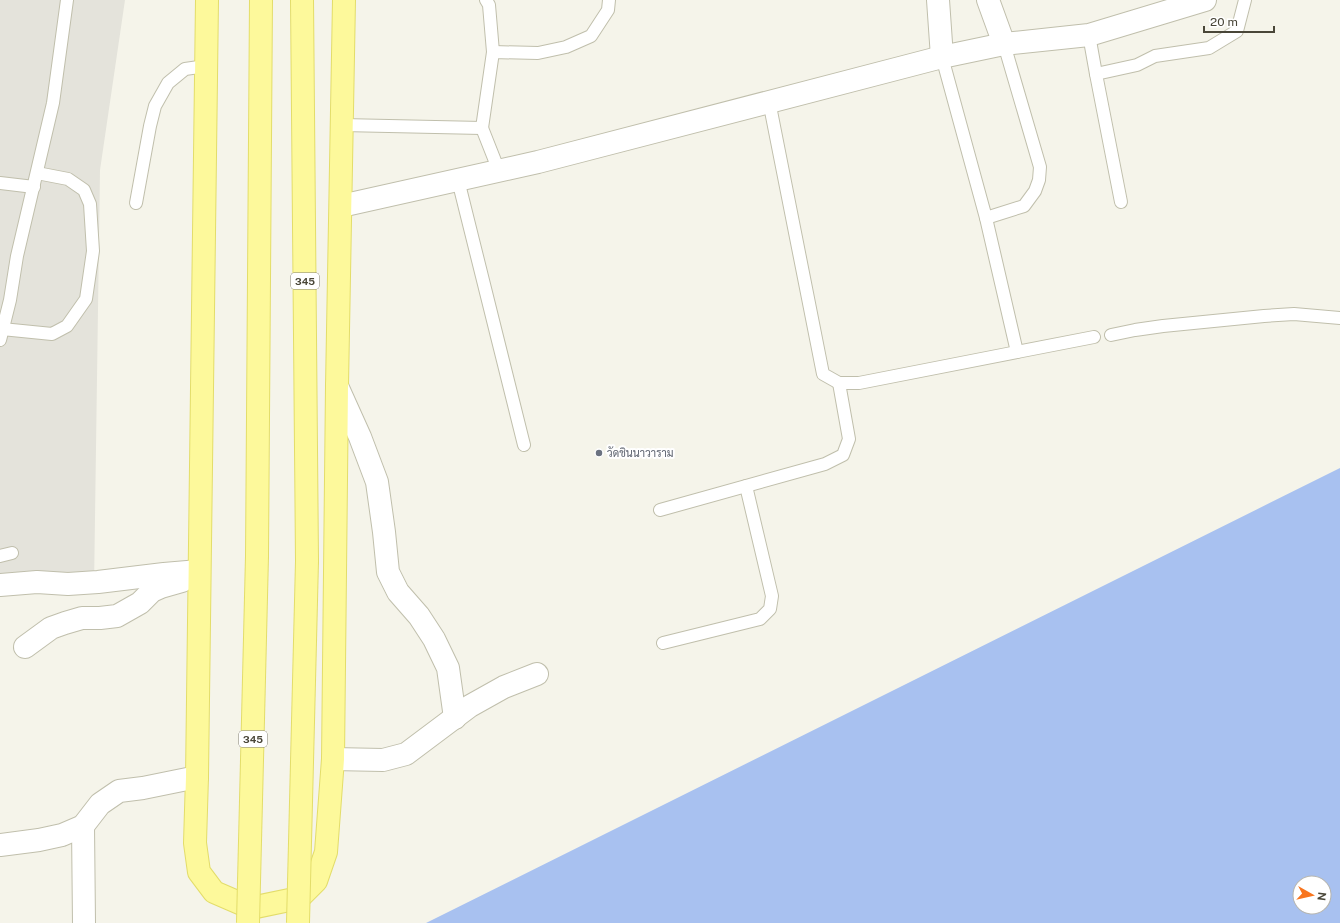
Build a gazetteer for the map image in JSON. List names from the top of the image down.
{
  "streets": {
    "main road": ["345"]
  },
  "places": ["วัดชินนาวาราม"],
  "scale_bar": "20 m",
  "north": "right"
}
